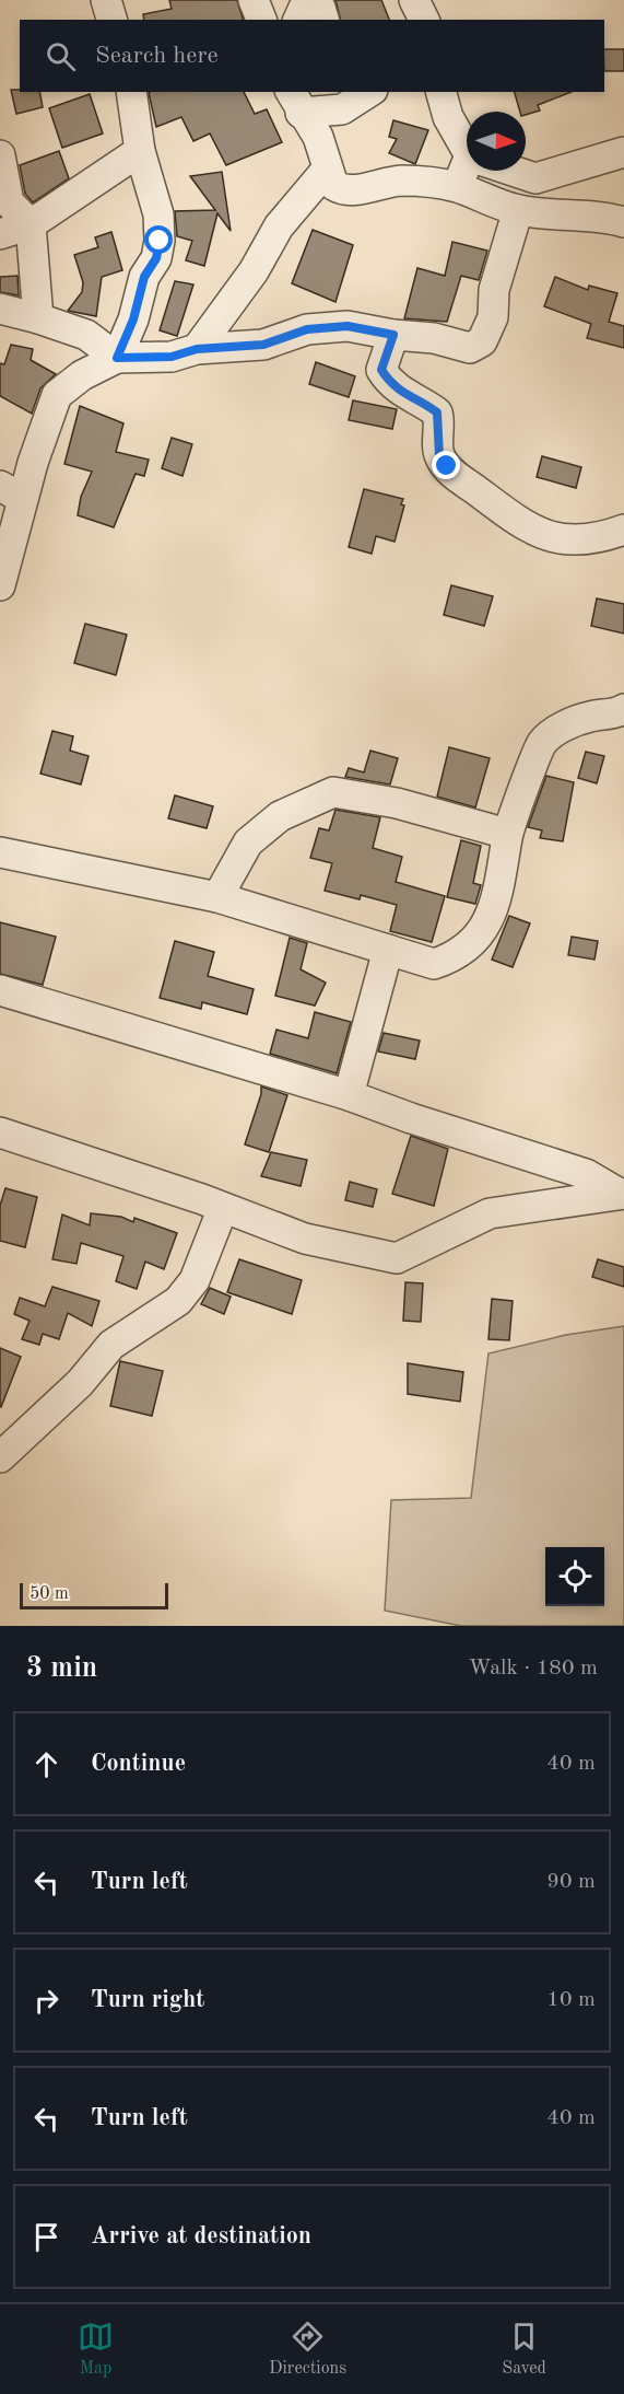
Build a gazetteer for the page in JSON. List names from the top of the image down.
{
  "scale_bar": "50 m",
  "north": "right",
  "page": {
    "search": "Search here",
    "scale": "50 m",
    "heading": ["3 min", "Walk · 180 m"],
    "list": [
      ["Continue", "40 m"],
      ["Turn left", "90 m"],
      ["Turn right", "10 m"],
      ["Turn left", "40 m"],
      "Arrive at destination"
    ],
    "nav": ["Map", "Directions", "Saved"]
  }
}
